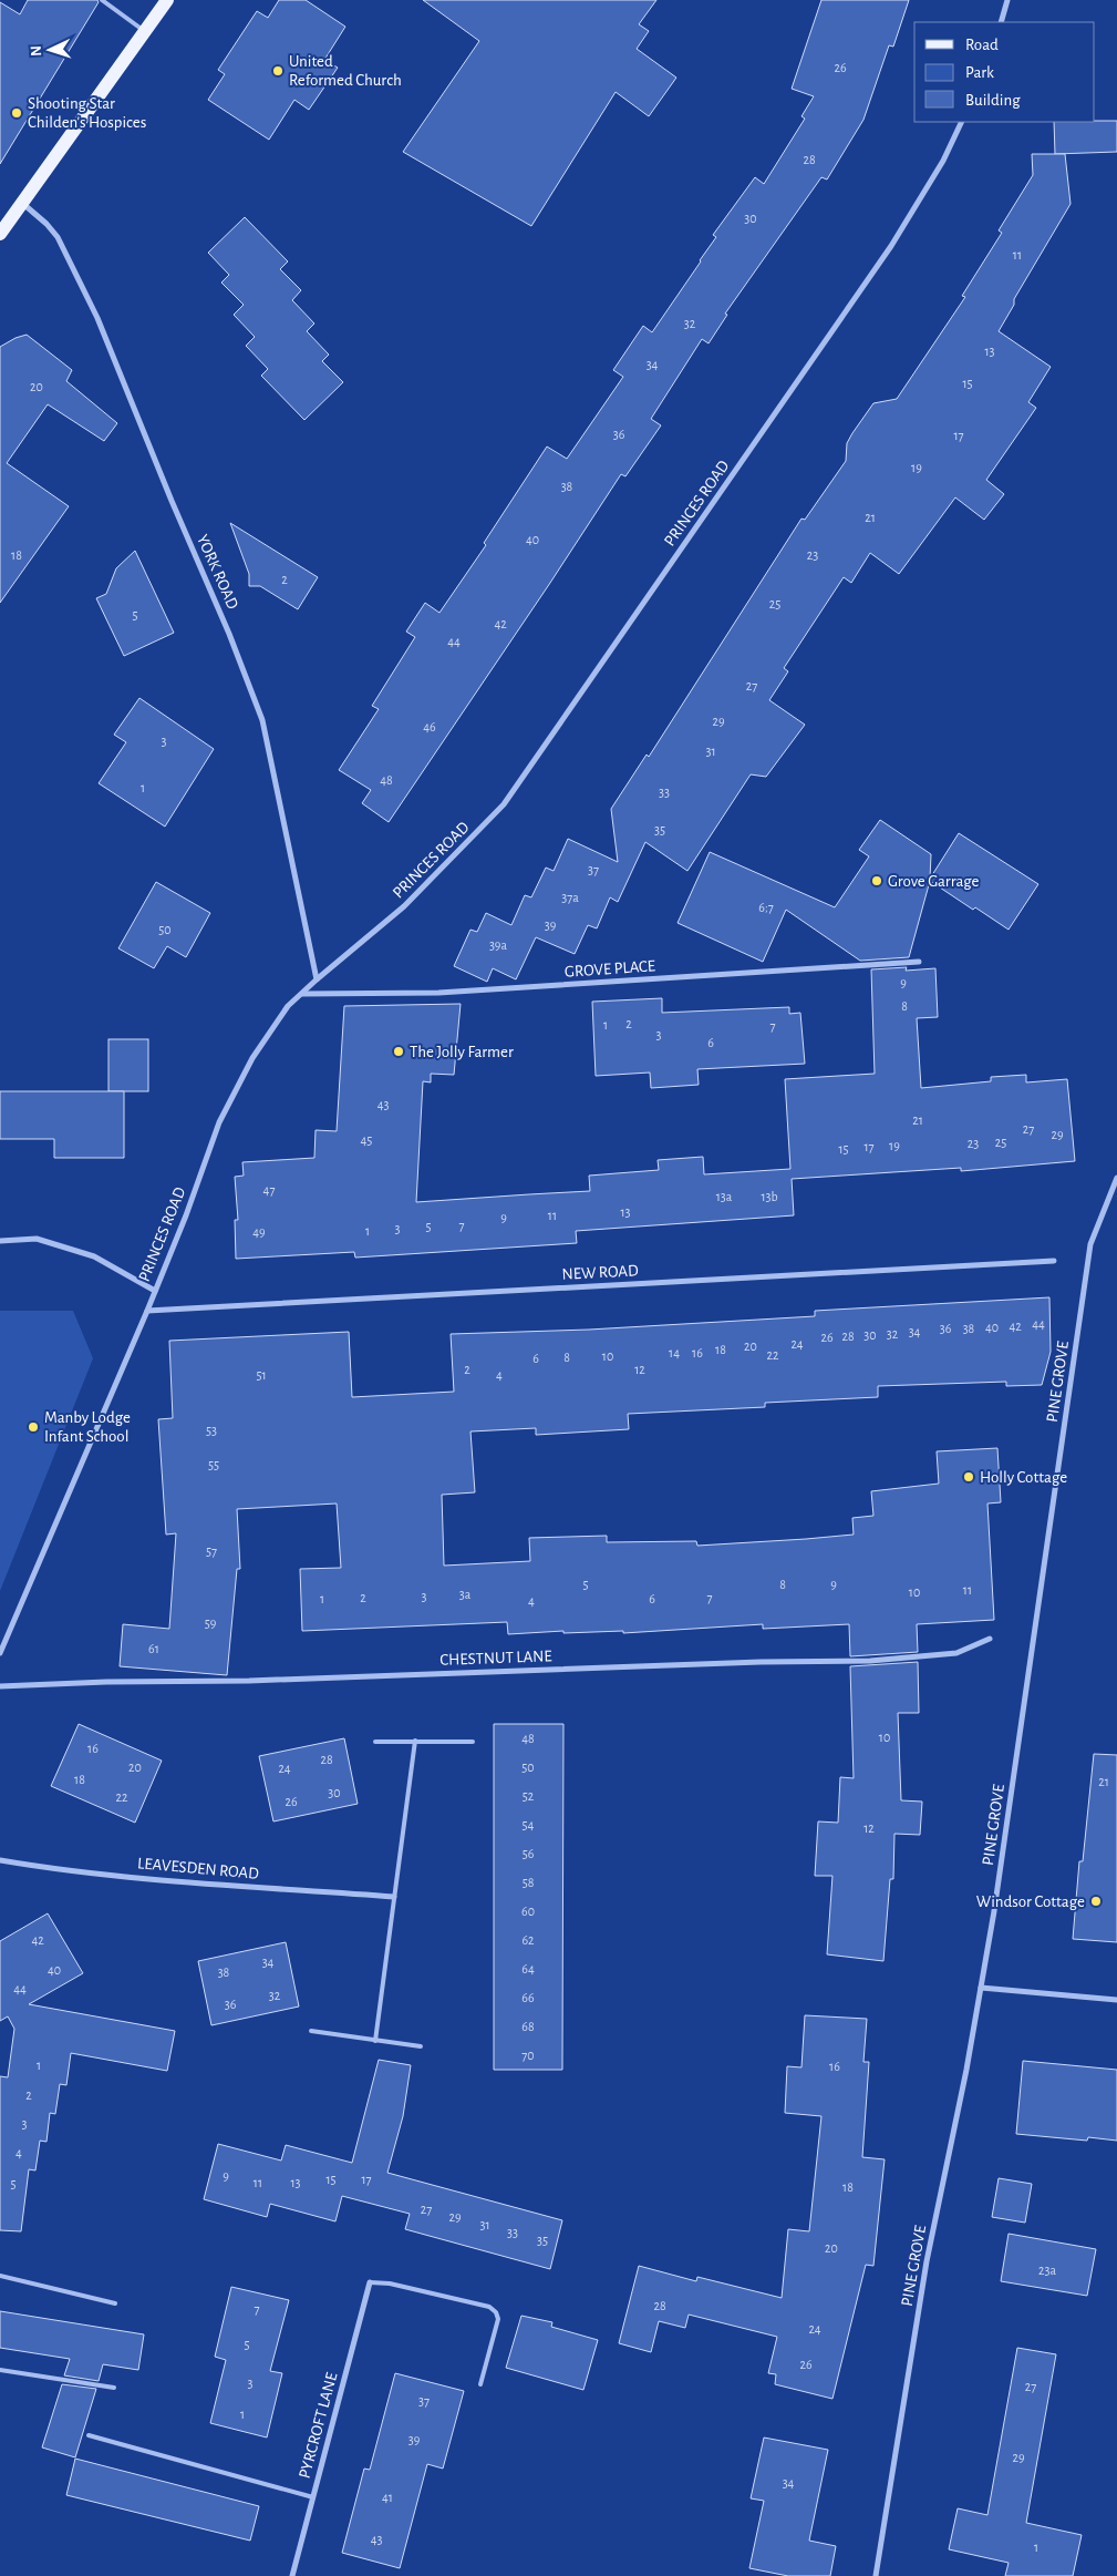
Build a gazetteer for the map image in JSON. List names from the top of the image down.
{
  "streets": {
    "street": [
      "PRINCES ROAD",
      "YORK ROAD",
      "GROVE PLACE",
      "NEW ROAD",
      "PINE GROVE",
      "CHESTNUT LANE",
      "LEAVESDEN ROAD",
      "PYRCROFT LANE"
    ]
  },
  "crossings": [
    ["PRINCES ROAD", "YORK ROAD"],
    ["PRINCES ROAD", "GROVE PLACE"],
    ["PRINCES ROAD", "NEW ROAD"]
  ],
  "places": [
    "United Reformed Church",
    "Shooting Star Childen's Hospices",
    "Grove Garrage",
    "The Jolly Farmer",
    "Manby Lodge Infant School",
    "Holly Cottage",
    "Windsor Cottage"
  ],
  "house_numbers": [
    "26",
    "28",
    "30",
    "11",
    "32",
    "13",
    "34",
    "15",
    "20",
    "36",
    "17",
    "19",
    "38",
    "21",
    "40",
    "18",
    "23",
    "2",
    "25",
    "5",
    "42",
    "44",
    "27",
    "29",
    "46",
    "3",
    "31",
    "48",
    "1",
    "33",
    "35",
    "37",
    "37a",
    "6;7",
    "39",
    "50",
    "39a",
    "9",
    "8",
    "2",
    "1",
    "7",
    "3",
    "6",
    "43",
    "21",
    "27",
    "29",
    "45",
    "25",
    "23",
    "19",
    "17",
    "15",
    "47",
    "13a",
    "13b",
    "13",
    "11",
    "9",
    "7",
    "5",
    "3",
    "1",
    "49",
    "44",
    "42",
    "40",
    "36",
    "38",
    "34",
    "32",
    "30",
    "28",
    "26",
    "24",
    "20",
    "18",
    "14",
    "16",
    "22",
    "10",
    "8",
    "6",
    "2",
    "12",
    "51",
    "4",
    "53",
    "55",
    "57",
    "5",
    "8",
    "9",
    "11",
    "10",
    "3a",
    "3",
    "2",
    "7",
    "1",
    "6",
    "4",
    "59",
    "61",
    "10",
    "48",
    "16",
    "28",
    "20",
    "50",
    "24",
    "18",
    "21",
    "30",
    "52",
    "22",
    "26",
    "54",
    "12",
    "56",
    "58",
    "60",
    "42",
    "62",
    "34",
    "64",
    "40",
    "38",
    "44",
    "32",
    "66",
    "36",
    "68",
    "70",
    "1",
    "16",
    "2",
    "3",
    "4",
    "9",
    "15",
    "17",
    "11",
    "13",
    "5",
    "18",
    "27",
    "29",
    "31",
    "33",
    "35",
    "20",
    "23a",
    "28",
    "7",
    "24",
    "5",
    "26",
    "3",
    "27",
    "37",
    "1",
    "39",
    "29",
    "34",
    "41",
    "43",
    "1"
  ],
  "legend": ["Road", "Park", "Building"],
  "north": "left"
}
